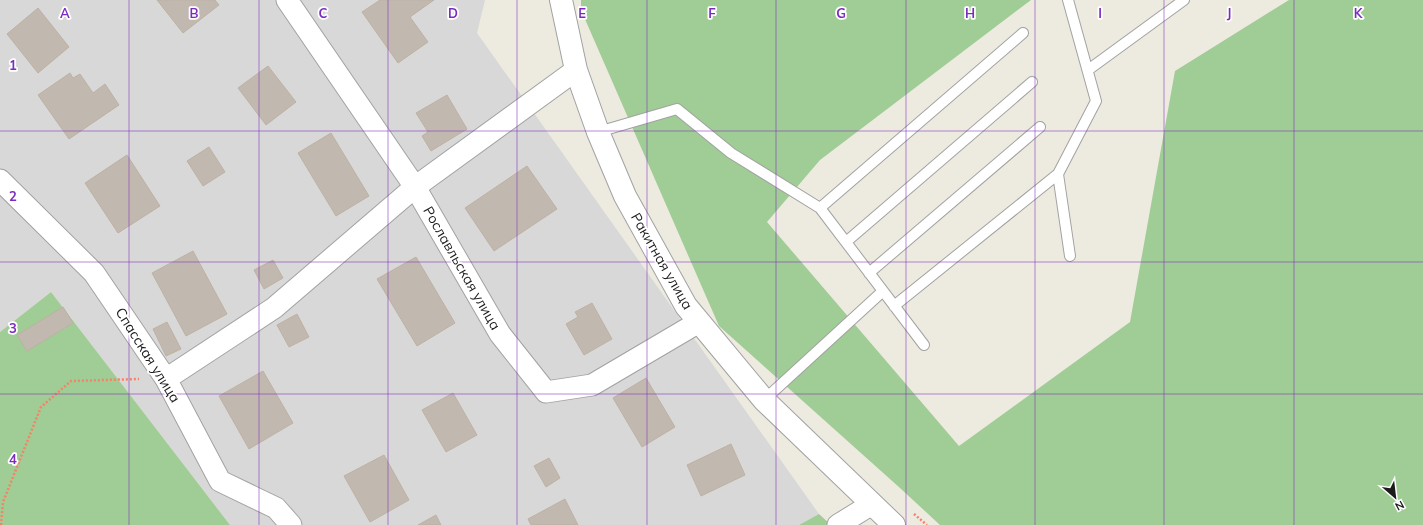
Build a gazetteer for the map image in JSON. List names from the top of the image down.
{
  "streets": {
    "street": ["Ракитная улица", "Рославльская улица", "Спасская улица"]
  },
  "crossings": [
    ["Ракитная улица", "Рославльская улица"]
  ],
  "north": "bottom right",
  "grid": {
    "columns": [
      "A",
      "B",
      "C",
      "D",
      "E",
      "F",
      "G",
      "H",
      "I",
      "J",
      "K"
    ],
    "rows": [
      "1",
      "2",
      "3",
      "4"
    ]
  }
}
